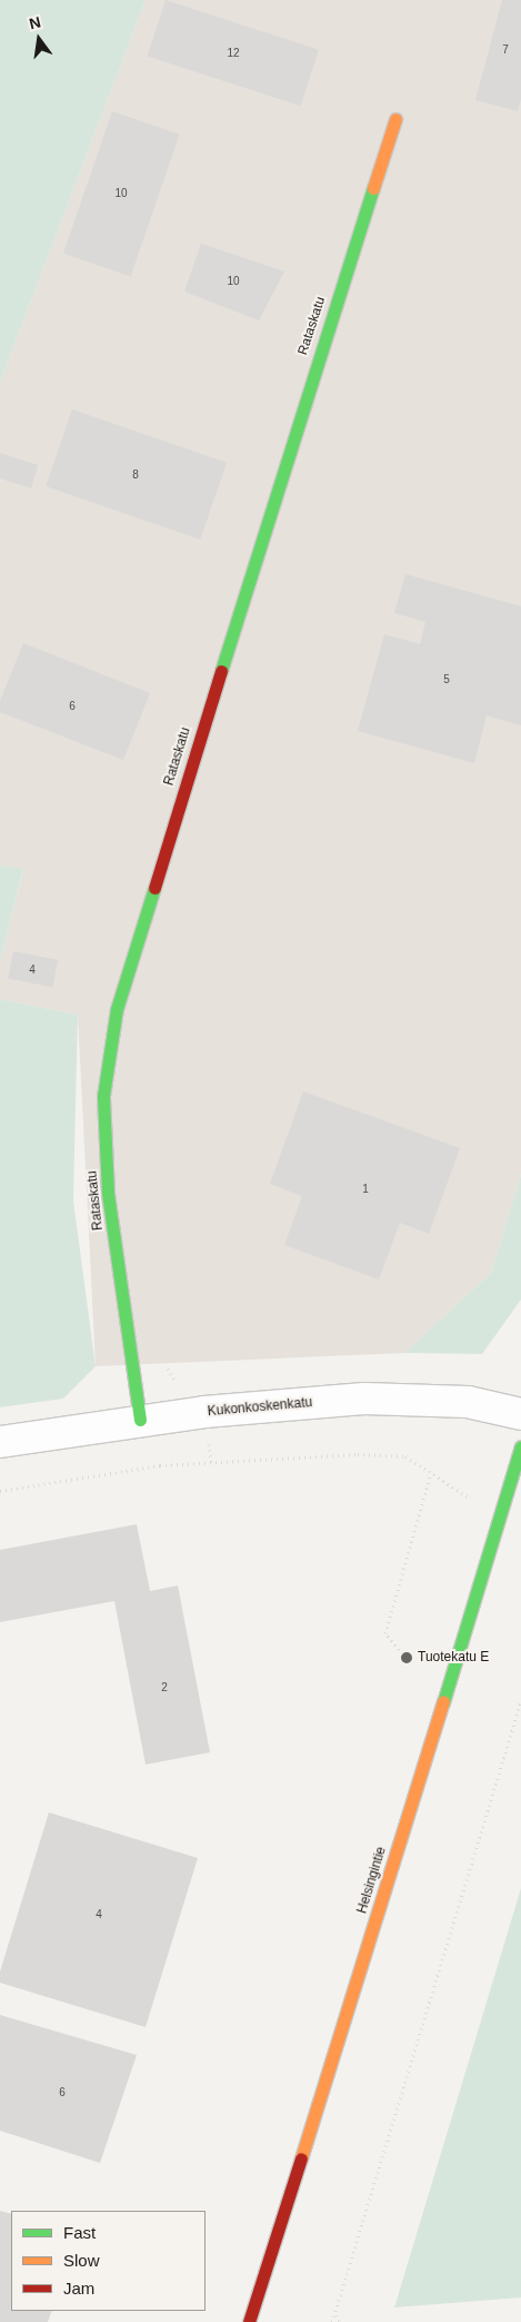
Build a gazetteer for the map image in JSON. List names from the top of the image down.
{
  "streets": {
    "street": ["Rataskatu", "Kukonkoskenkatu", "Helsingintie"]
  },
  "crossings": [
    ["Rataskatu", "Kukonkoskenkatu"]
  ],
  "places": ["Tuotekatu E"],
  "house_numbers": [
    "7",
    "12",
    "10",
    "10",
    "8",
    "5",
    "6",
    "4",
    "1",
    "2",
    "4",
    "6"
  ],
  "legend": ["Fast", "Slow", "Jam"],
  "north": "top"
}
